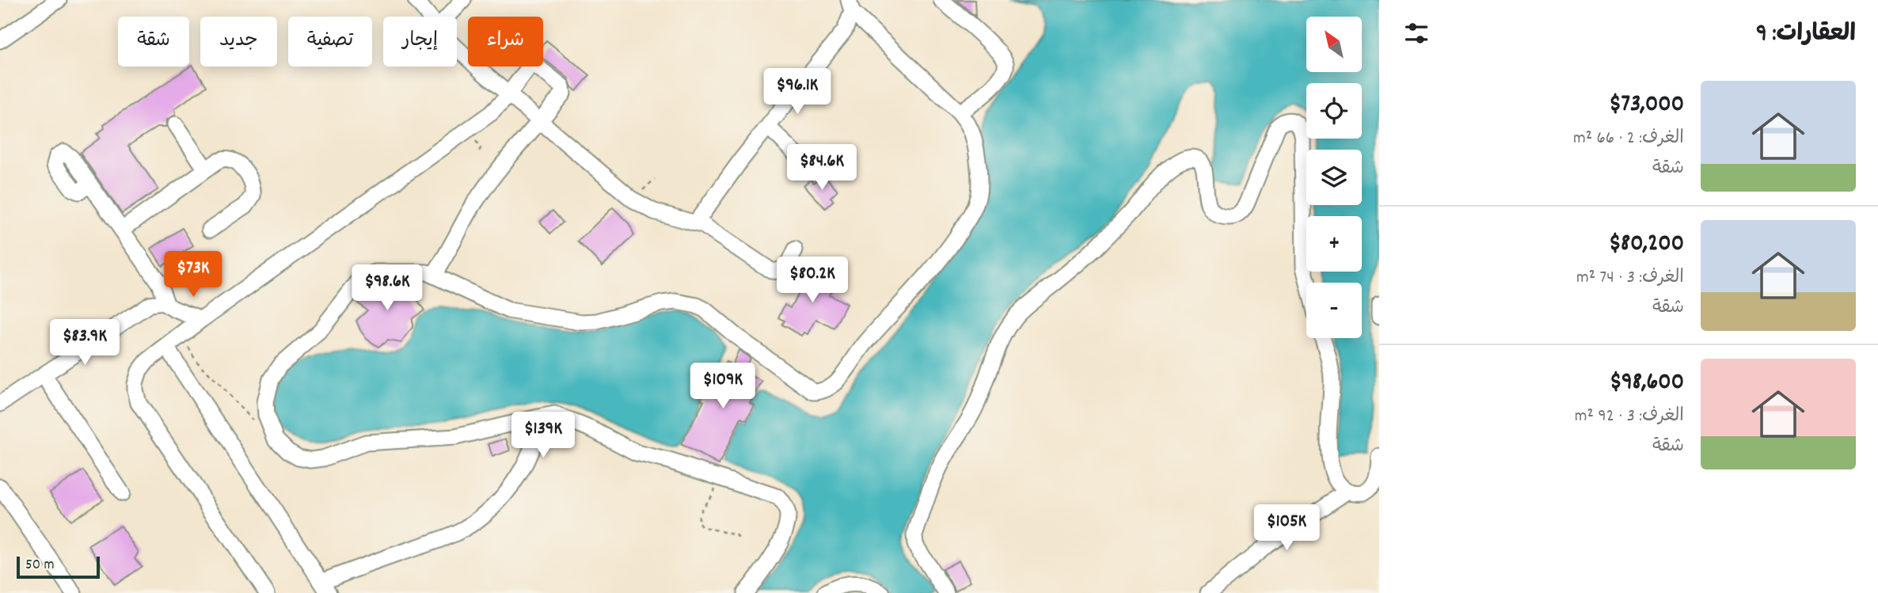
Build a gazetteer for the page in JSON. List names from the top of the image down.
{
  "scale_bar": "50 m",
  "north": "top left",
  "page": {
    "heading": "العقارات: 9",
    "map_buttons": ["+", "−"],
    "chip": [
      "شراء",
      "إيجار",
      "تصفية",
      "جديد",
      "شقة"
    ],
    "list": [
      {
        "name": "$73,000",
        "note": "الغرف: 2 · 66 m² · شقة"
      },
      {
        "name": "$80,200",
        "note": "الغرف: 3 · 74 m² · شقة"
      },
      {
        "name": "$98,600",
        "note": "الغرف: 3 · 92 m² · شقة"
      }
    ],
    "price": [
      "$96.1K",
      "$84.6K",
      "$73K",
      "$80.2K",
      "$98.6K",
      "$83.9K",
      "$109K",
      "$139K",
      "$105K"
    ],
    "scale": "50 m"
  }
}
